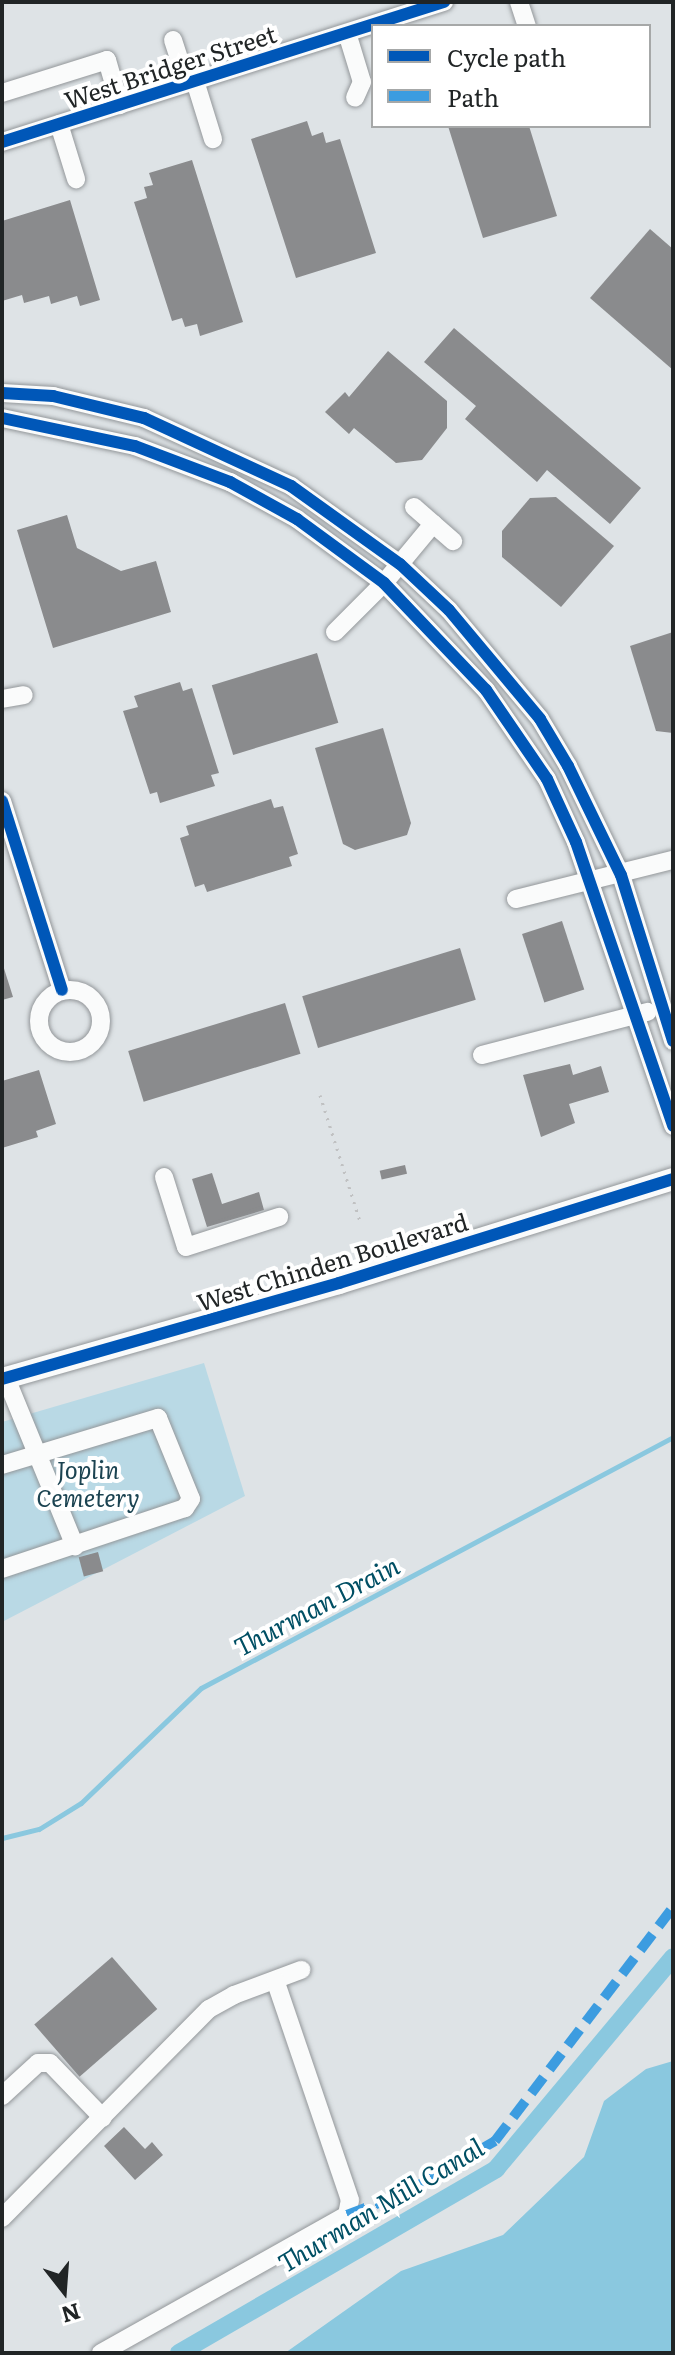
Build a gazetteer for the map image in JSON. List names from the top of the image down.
{
  "streets": {
    "main road": ["West Chinden Boulevard"],
    "street": ["West Bridger Street"]
  },
  "water": ["Thurman Drain", "Thurman Mill Canal"],
  "parks": ["Joplin Cemetery"],
  "legend": ["Cycle path", "Path"],
  "north": "bottom"
}
